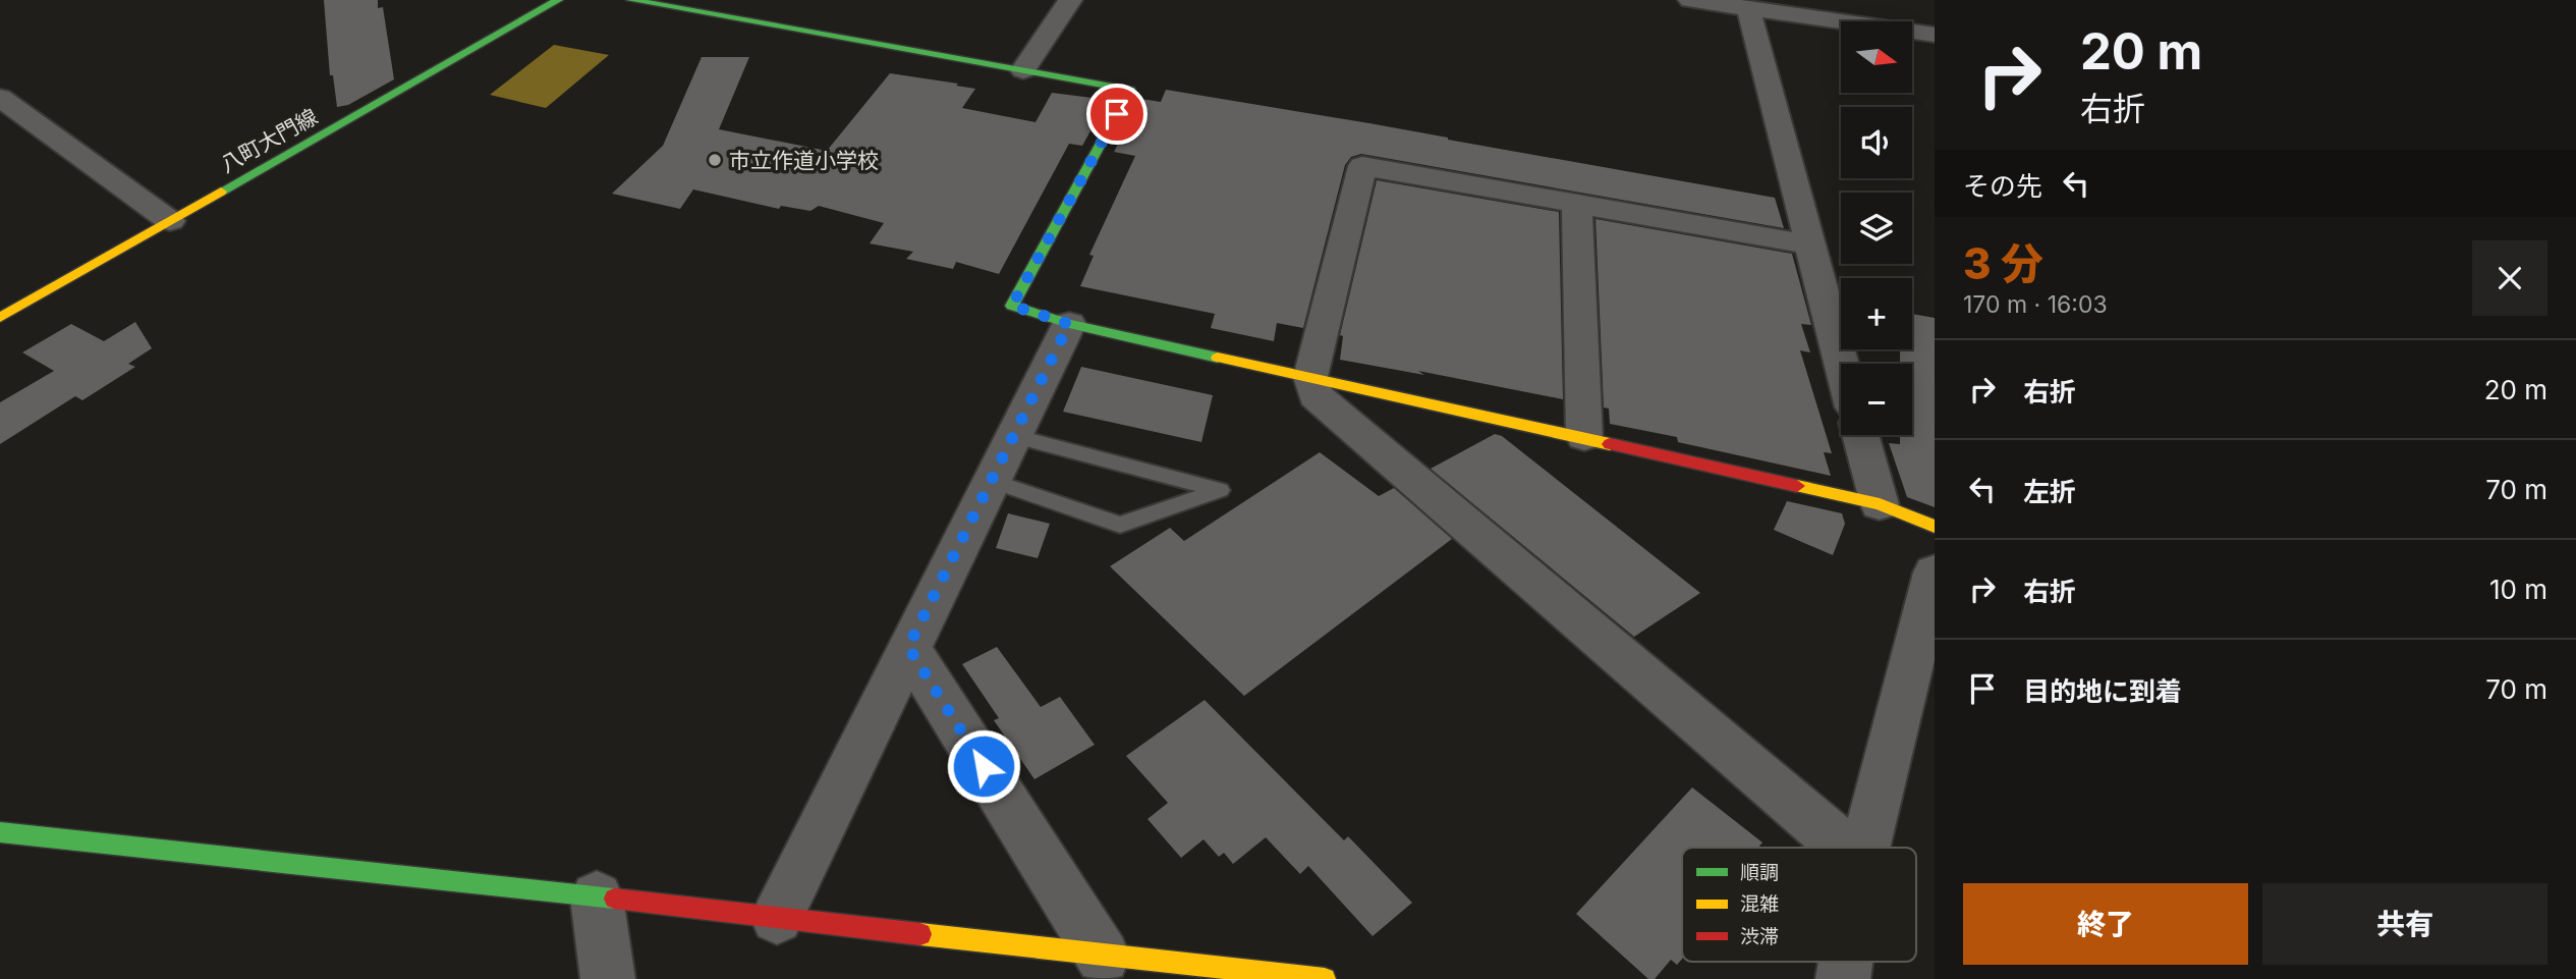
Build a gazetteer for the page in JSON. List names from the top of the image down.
{
  "streets": {
    "street": ["八町大門線"]
  },
  "places": ["市立作道小学校"],
  "legend": ["順調", "混雑", "渋滞"],
  "north": "right",
  "page": {
    "turn": ["20 m", "右折"],
    "map_buttons": ["+", "−"],
    "then": "その先",
    "heading": ["3 分", "170 m · 16:03"],
    "list": [
      {
        "name": "右折",
        "value": "20 m"
      },
      {
        "name": "左折",
        "value": "70 m"
      },
      {
        "name": "右折",
        "value": "10 m"
      },
      {
        "name": "目的地に到着",
        "value": "70 m"
      }
    ],
    "buttons": ["終了", "共有"]
  }
}
